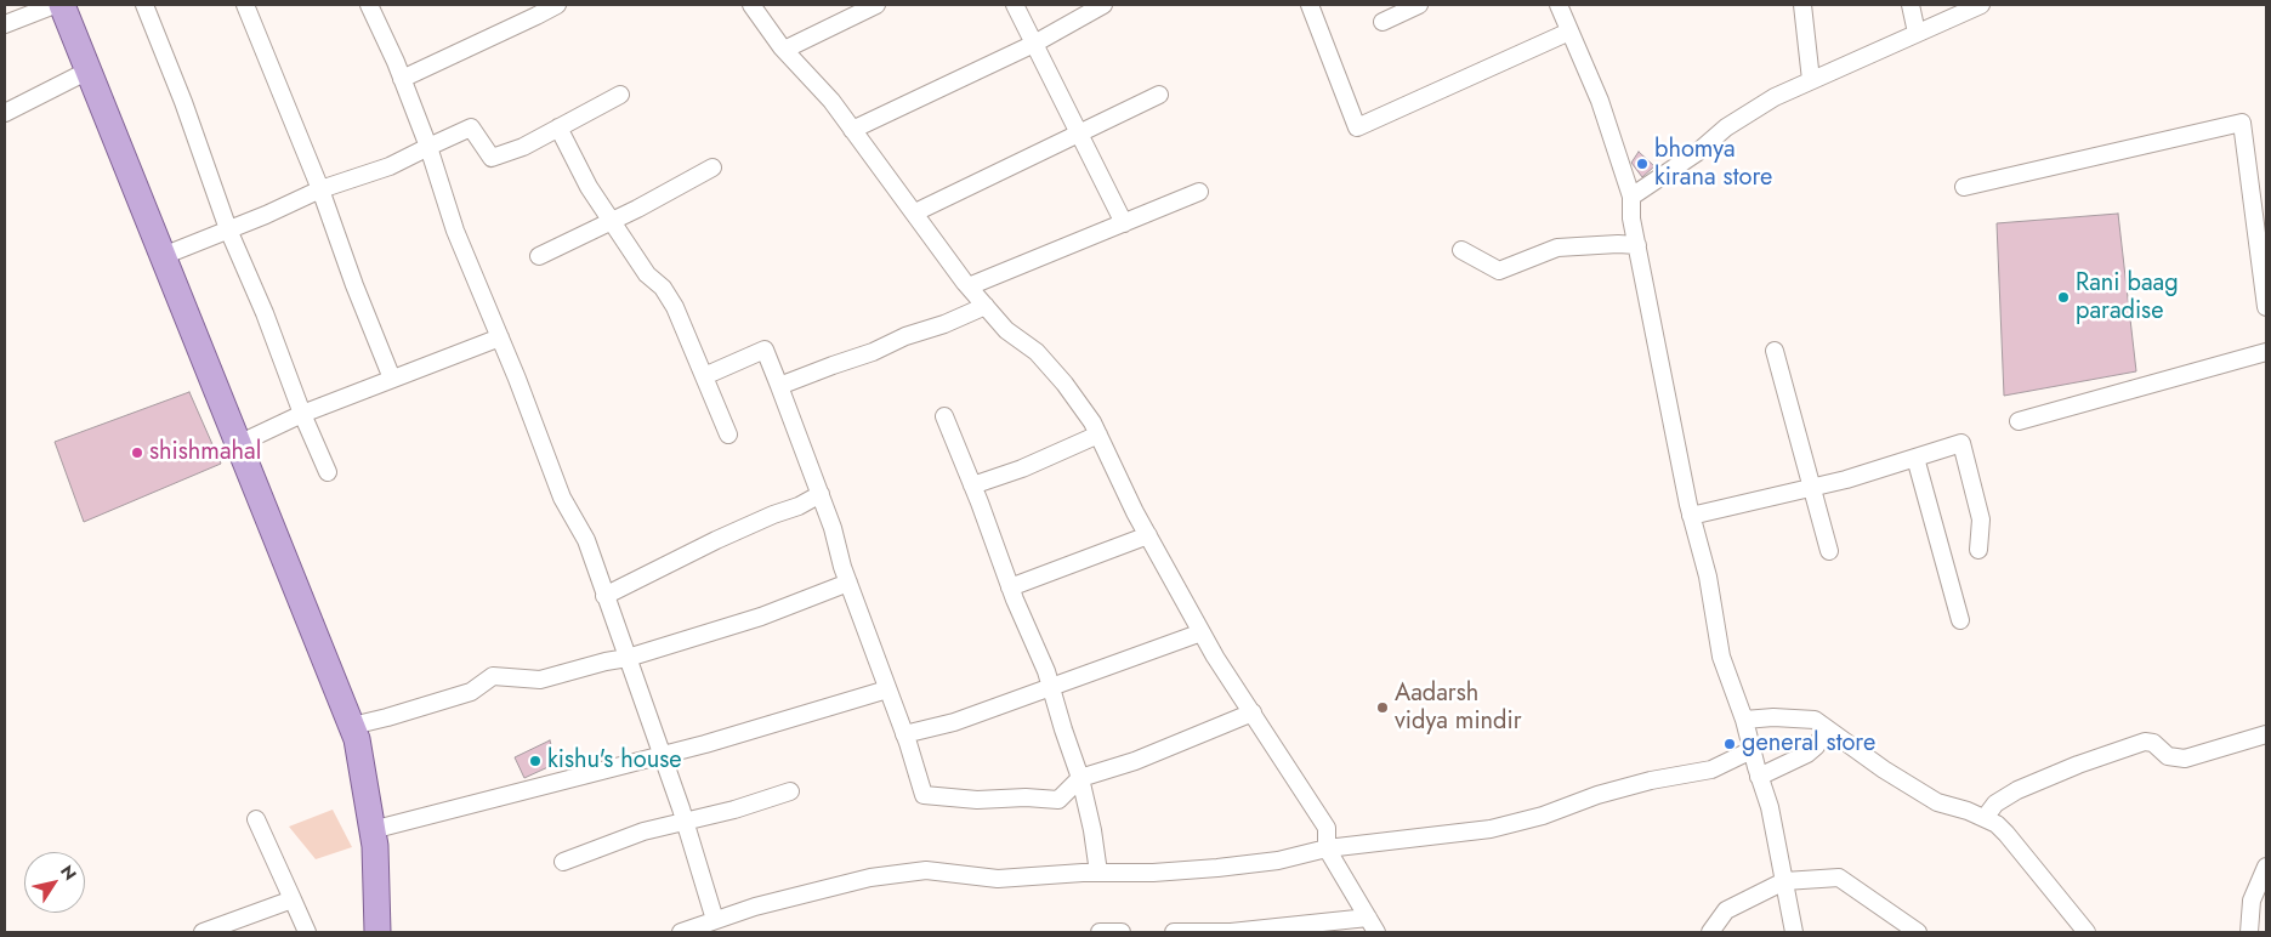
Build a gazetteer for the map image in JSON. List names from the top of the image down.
{
  "places": [
    "bhomya kirana store",
    "Rani baag paradise",
    "shishmahal",
    "Aadarsh vidya mindir",
    "general store",
    "kishu's house"
  ],
  "north": "top right"
}
